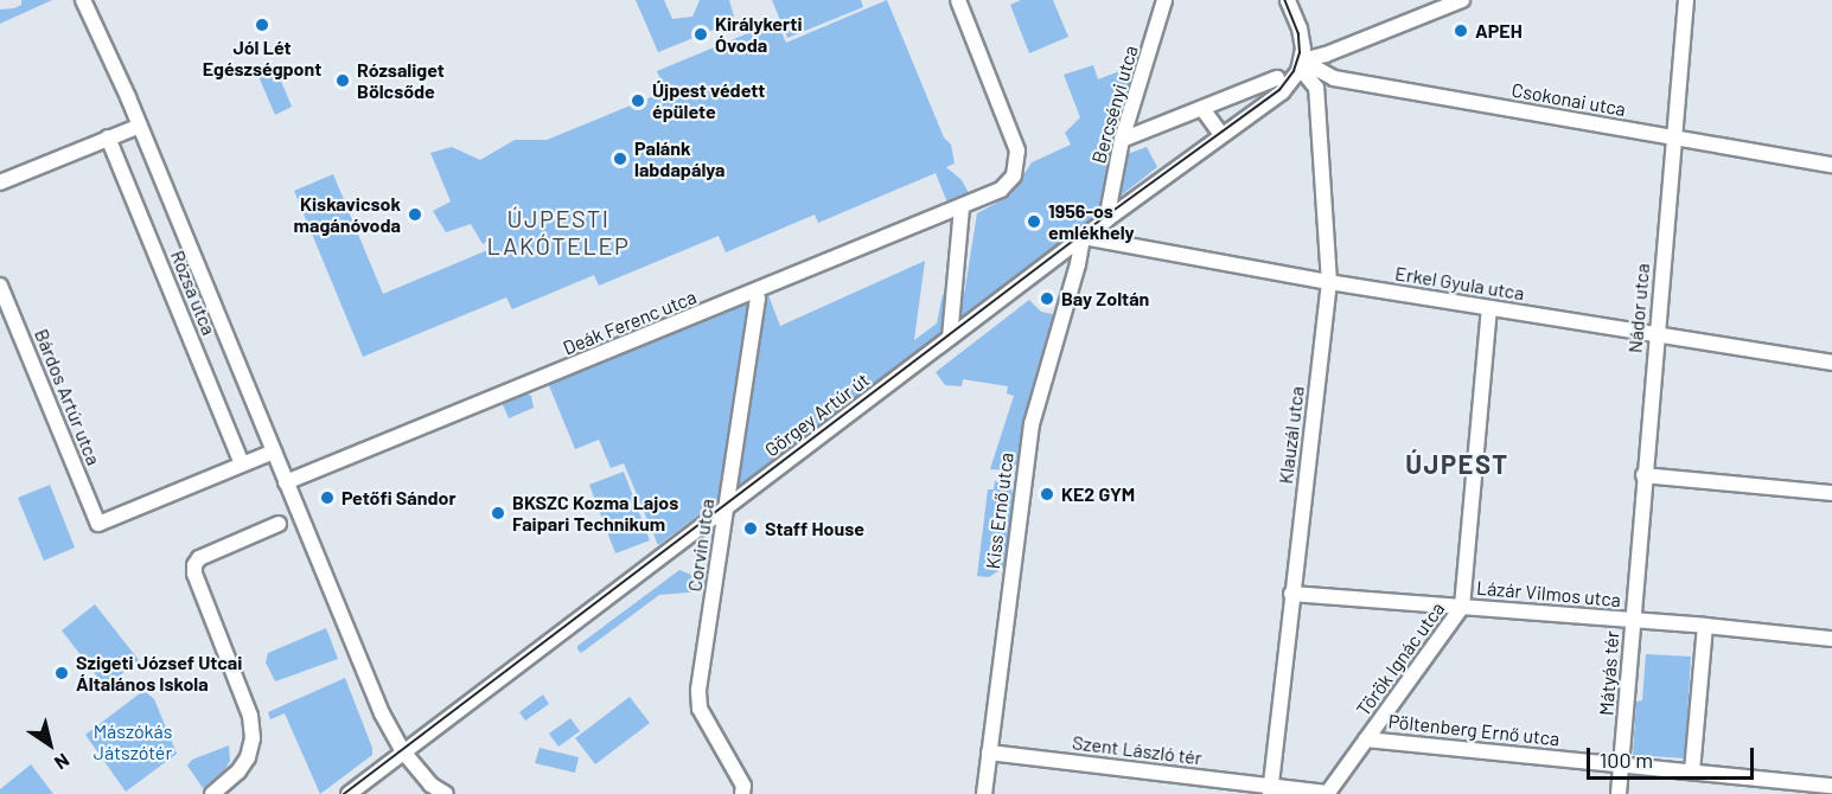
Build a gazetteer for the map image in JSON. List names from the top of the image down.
{
  "streets": {
    "street": [
      "Csokonai utca",
      "Bercsényi utca",
      "Erkel Gyula utca",
      "Rózsa utca",
      "Nádor utca",
      "Deák Ferenc utca",
      "Bárdos Artúr utca",
      "Görgey Artúr út",
      "Klauzál utca",
      "Kiss Ernő utca",
      "Corvin utca",
      "Lázár Vilmos utca",
      "Török Ignác utca",
      "Mátyás tér",
      "Pöltenberg Ernő utca",
      "Szent László tér"
    ]
  },
  "crossings": [
    ["Csokonai utca", "Nádor utca"],
    ["Csokonai utca", "Görgey Artúr út"],
    ["Bercsényi utca", "Görgey Artúr út"],
    ["Erkel Gyula utca", "Nádor utca"],
    ["Erkel Gyula utca", "Görgey Artúr út"],
    ["Erkel Gyula utca", "Klauzál utca"],
    ["Erkel Gyula utca", "Kiss Ernő utca"],
    ["Erkel Gyula utca", "Török Ignác utca"],
    ["Rózsa utca", "Deák Ferenc utca"],
    ["Rózsa utca", "Bárdos Artúr utca"],
    ["Rózsa utca", "Görgey Artúr út"],
    ["Nádor utca", "Lázár Vilmos utca"],
    ["Nádor utca", "Mátyás tér"],
    ["Deák Ferenc utca", "Corvin utca"],
    ["Görgey Artúr út", "Kiss Ernő utca"],
    ["Görgey Artúr út", "Corvin utca"],
    ["Klauzál utca", "Lázár Vilmos utca"],
    ["Klauzál utca", "Török Ignác utca"],
    ["Klauzál utca", "Szent László tér"],
    ["Kiss Ernő utca", "Szent László tér"],
    ["Lázár Vilmos utca", "Török Ignác utca"],
    ["Lázár Vilmos utca", "Mátyás tér"],
    ["Török Ignác utca", "Pöltenberg Ernő utca"],
    ["Török Ignác utca", "Szent László tér"],
    ["Mátyás tér", "Pöltenberg Ernő utca"]
  ],
  "districts": ["ÚJPESTI LAKÓTELEP", "ÚJPEST"],
  "parks": ["Mászókás Játszótér"],
  "places": [
    "Jól Lét Egészségpont",
    "APEH",
    "Királykerti Óvoda",
    "Rózsaliget Bölcsőde",
    "Újpest védett épülete",
    "Palánk labdapálya",
    "Kiskavicsok magánóvoda",
    "1956-os emlékhely",
    "Bay Zoltán",
    "KE2 GYM",
    "Petőfi Sándor",
    "BKSZC Kozma Lajos Faipari Technikum",
    "Staff House",
    "Szigeti József Utcai Általános Iskola"
  ],
  "scale_bar": "100 m",
  "north": "bottom right"
}
